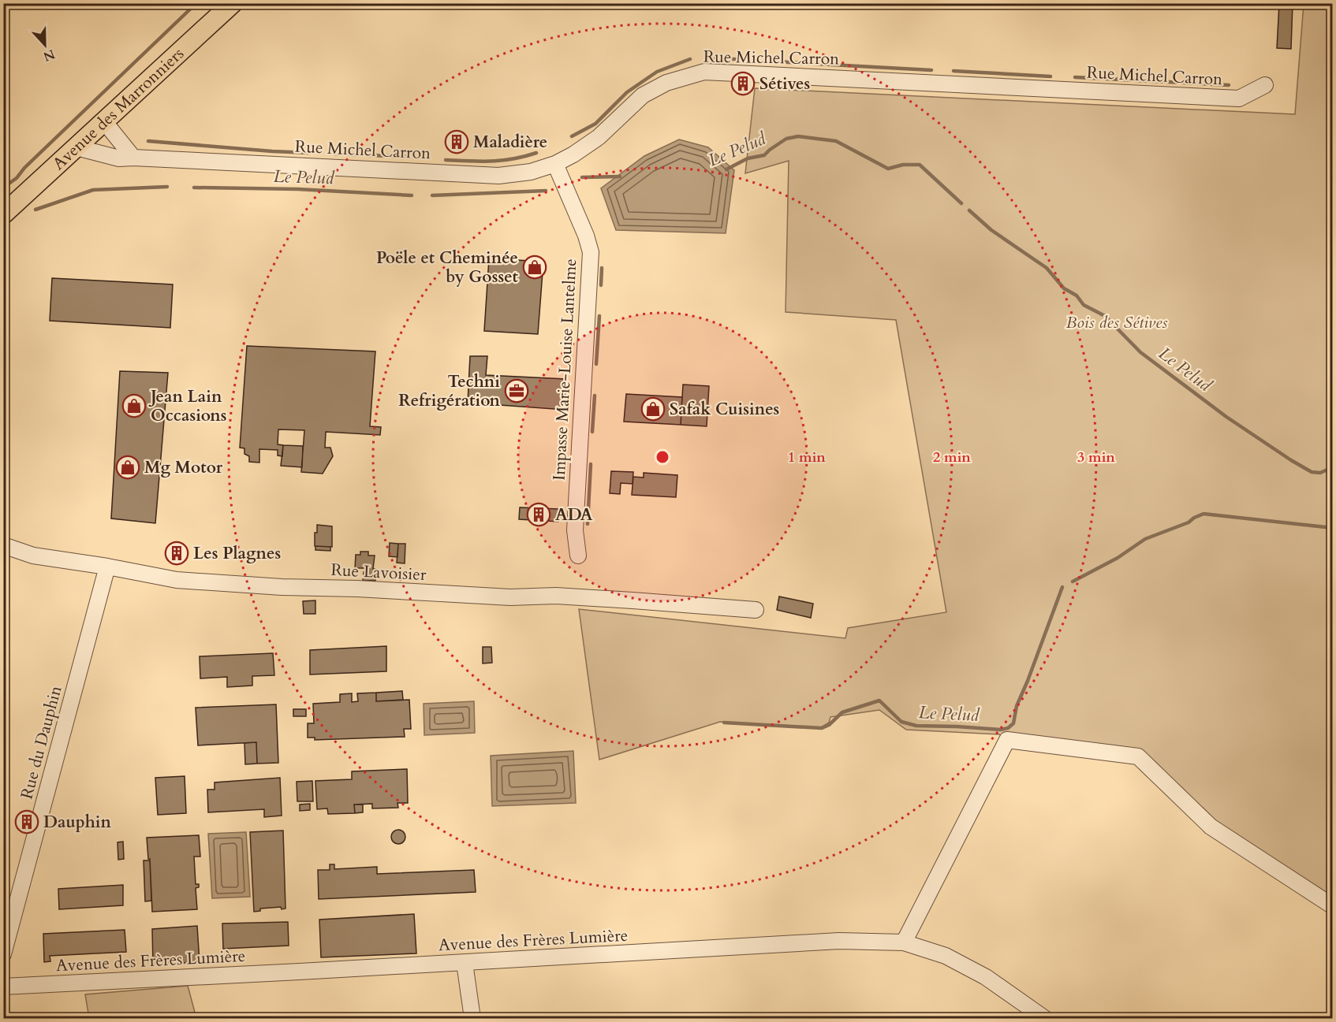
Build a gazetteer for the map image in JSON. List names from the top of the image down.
{
  "streets": {
    "main road": ["Avenue des Marronniers"],
    "street": [
      "Rue Michel Carron",
      "Impasse Marie-Louise Lantelme",
      "Rue Lavoisier",
      "Rue du Dauphin",
      "Avenue des Frères Lumière"
    ]
  },
  "crossings": [
    ["Rue Michel Carron", "Avenue des Marronniers"],
    ["Rue Michel Carron", "Impasse Marie-Louise Lantelme"],
    ["Rue Lavoisier", "Rue du Dauphin"]
  ],
  "water": ["Le Pelud"],
  "parks": ["Bois des Sétives"],
  "places": {
    "building": [
      "Sétives",
      "Maladière",
      "ADA",
      "Les Plagnes",
      "Dauphin"
    ],
    "shop": [
      "Poële et Cheminée by Gosset",
      "Jean Lain Occasions",
      "Safak Cuisines",
      "Mg Motor"
    ],
    "office": ["Techni Refrigération"]
  },
  "north": "bottom",
  "rings": ["1 min", "2 min", "3 min"]
}
